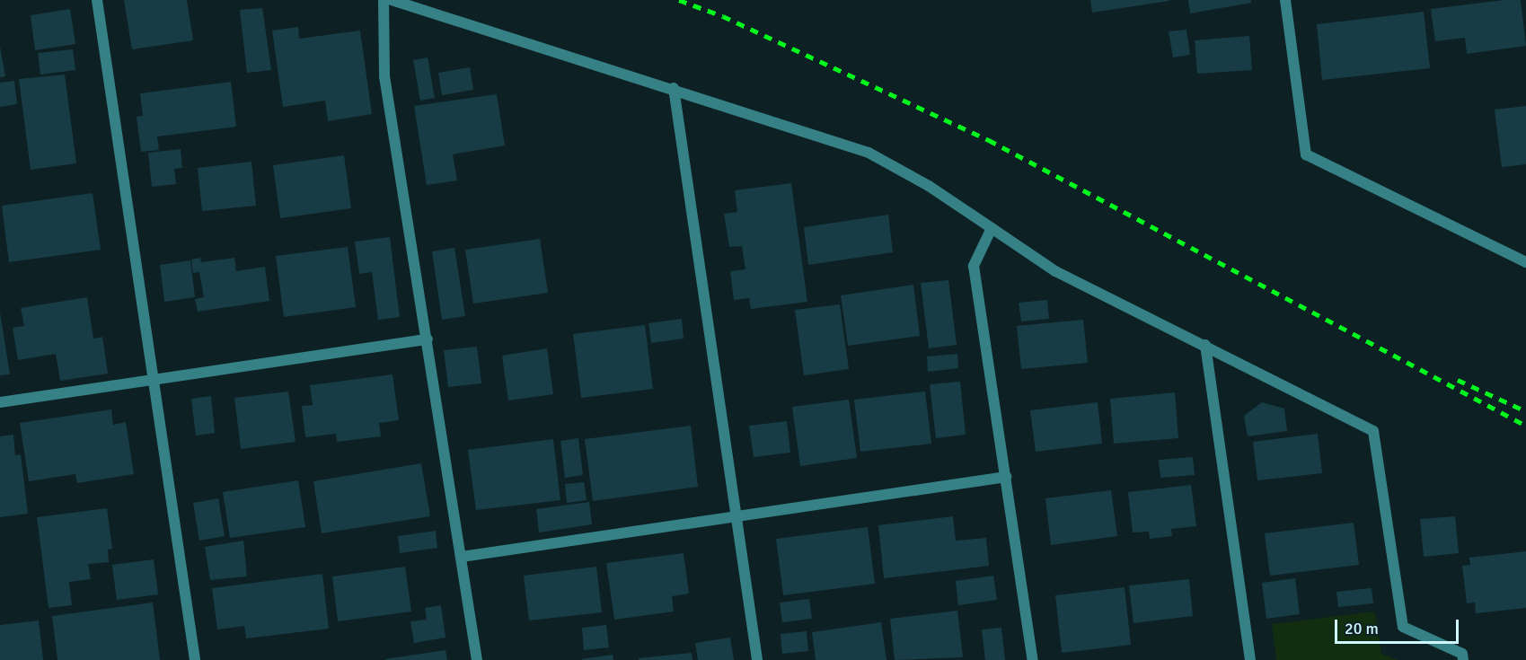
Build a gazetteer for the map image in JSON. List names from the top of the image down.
{
  "scale_bar": "20 m"
}
